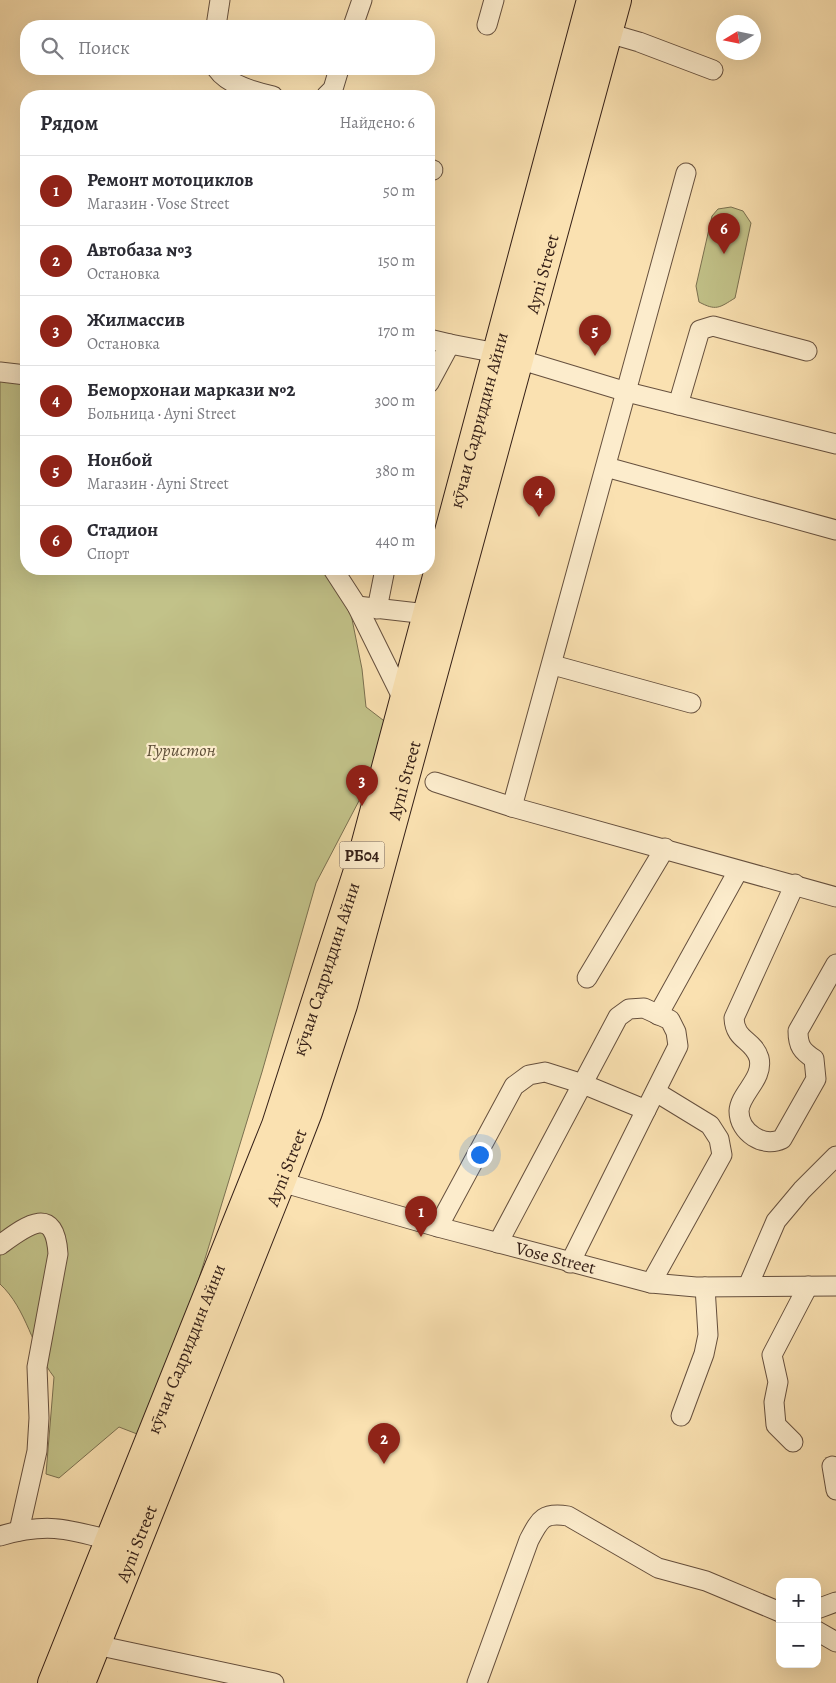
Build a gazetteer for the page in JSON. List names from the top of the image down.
{
  "streets": {
    "highway": ["Ayni Street", "кӯчаи Садриддин Айни", "РБ04"],
    "street": ["Vose Street"]
  },
  "crossings": [
    ["Ayni Street", "кӯчаи Садриддин Айни"],
    ["Ayni Street", "Vose Street"]
  ],
  "parks": ["Гуристон"],
  "north": "left",
  "page": {
    "search": "Поиск",
    "heading": ["Рядом", "Найдено: 6"],
    "list": [
      {
        "mark": "1",
        "name": "Ремонт мотоциклов",
        "note": "Магазин · Vose Street",
        "value": "50 m"
      },
      {
        "mark": "2",
        "name": "Автобаза №3",
        "note": "Остановка",
        "value": "150 m"
      },
      {
        "mark": "3",
        "name": "Жилмассив",
        "note": "Остановка",
        "value": "170 m"
      },
      {
        "mark": "4",
        "name": "Беморхонаи маркази №2",
        "note": "Больница · Ayni Street",
        "value": "300 m"
      },
      {
        "mark": "5",
        "name": "Нонбой",
        "note": "Магазин · Ayni Street",
        "value": "380 m"
      },
      {
        "mark": "6",
        "name": "Стадион",
        "note": "Спорт",
        "value": "440 m"
      }
    ],
    "pins": [
      "6",
      "5",
      "4",
      "3",
      "1",
      "2"
    ],
    "map_buttons": ["+", "−"]
  }
}
